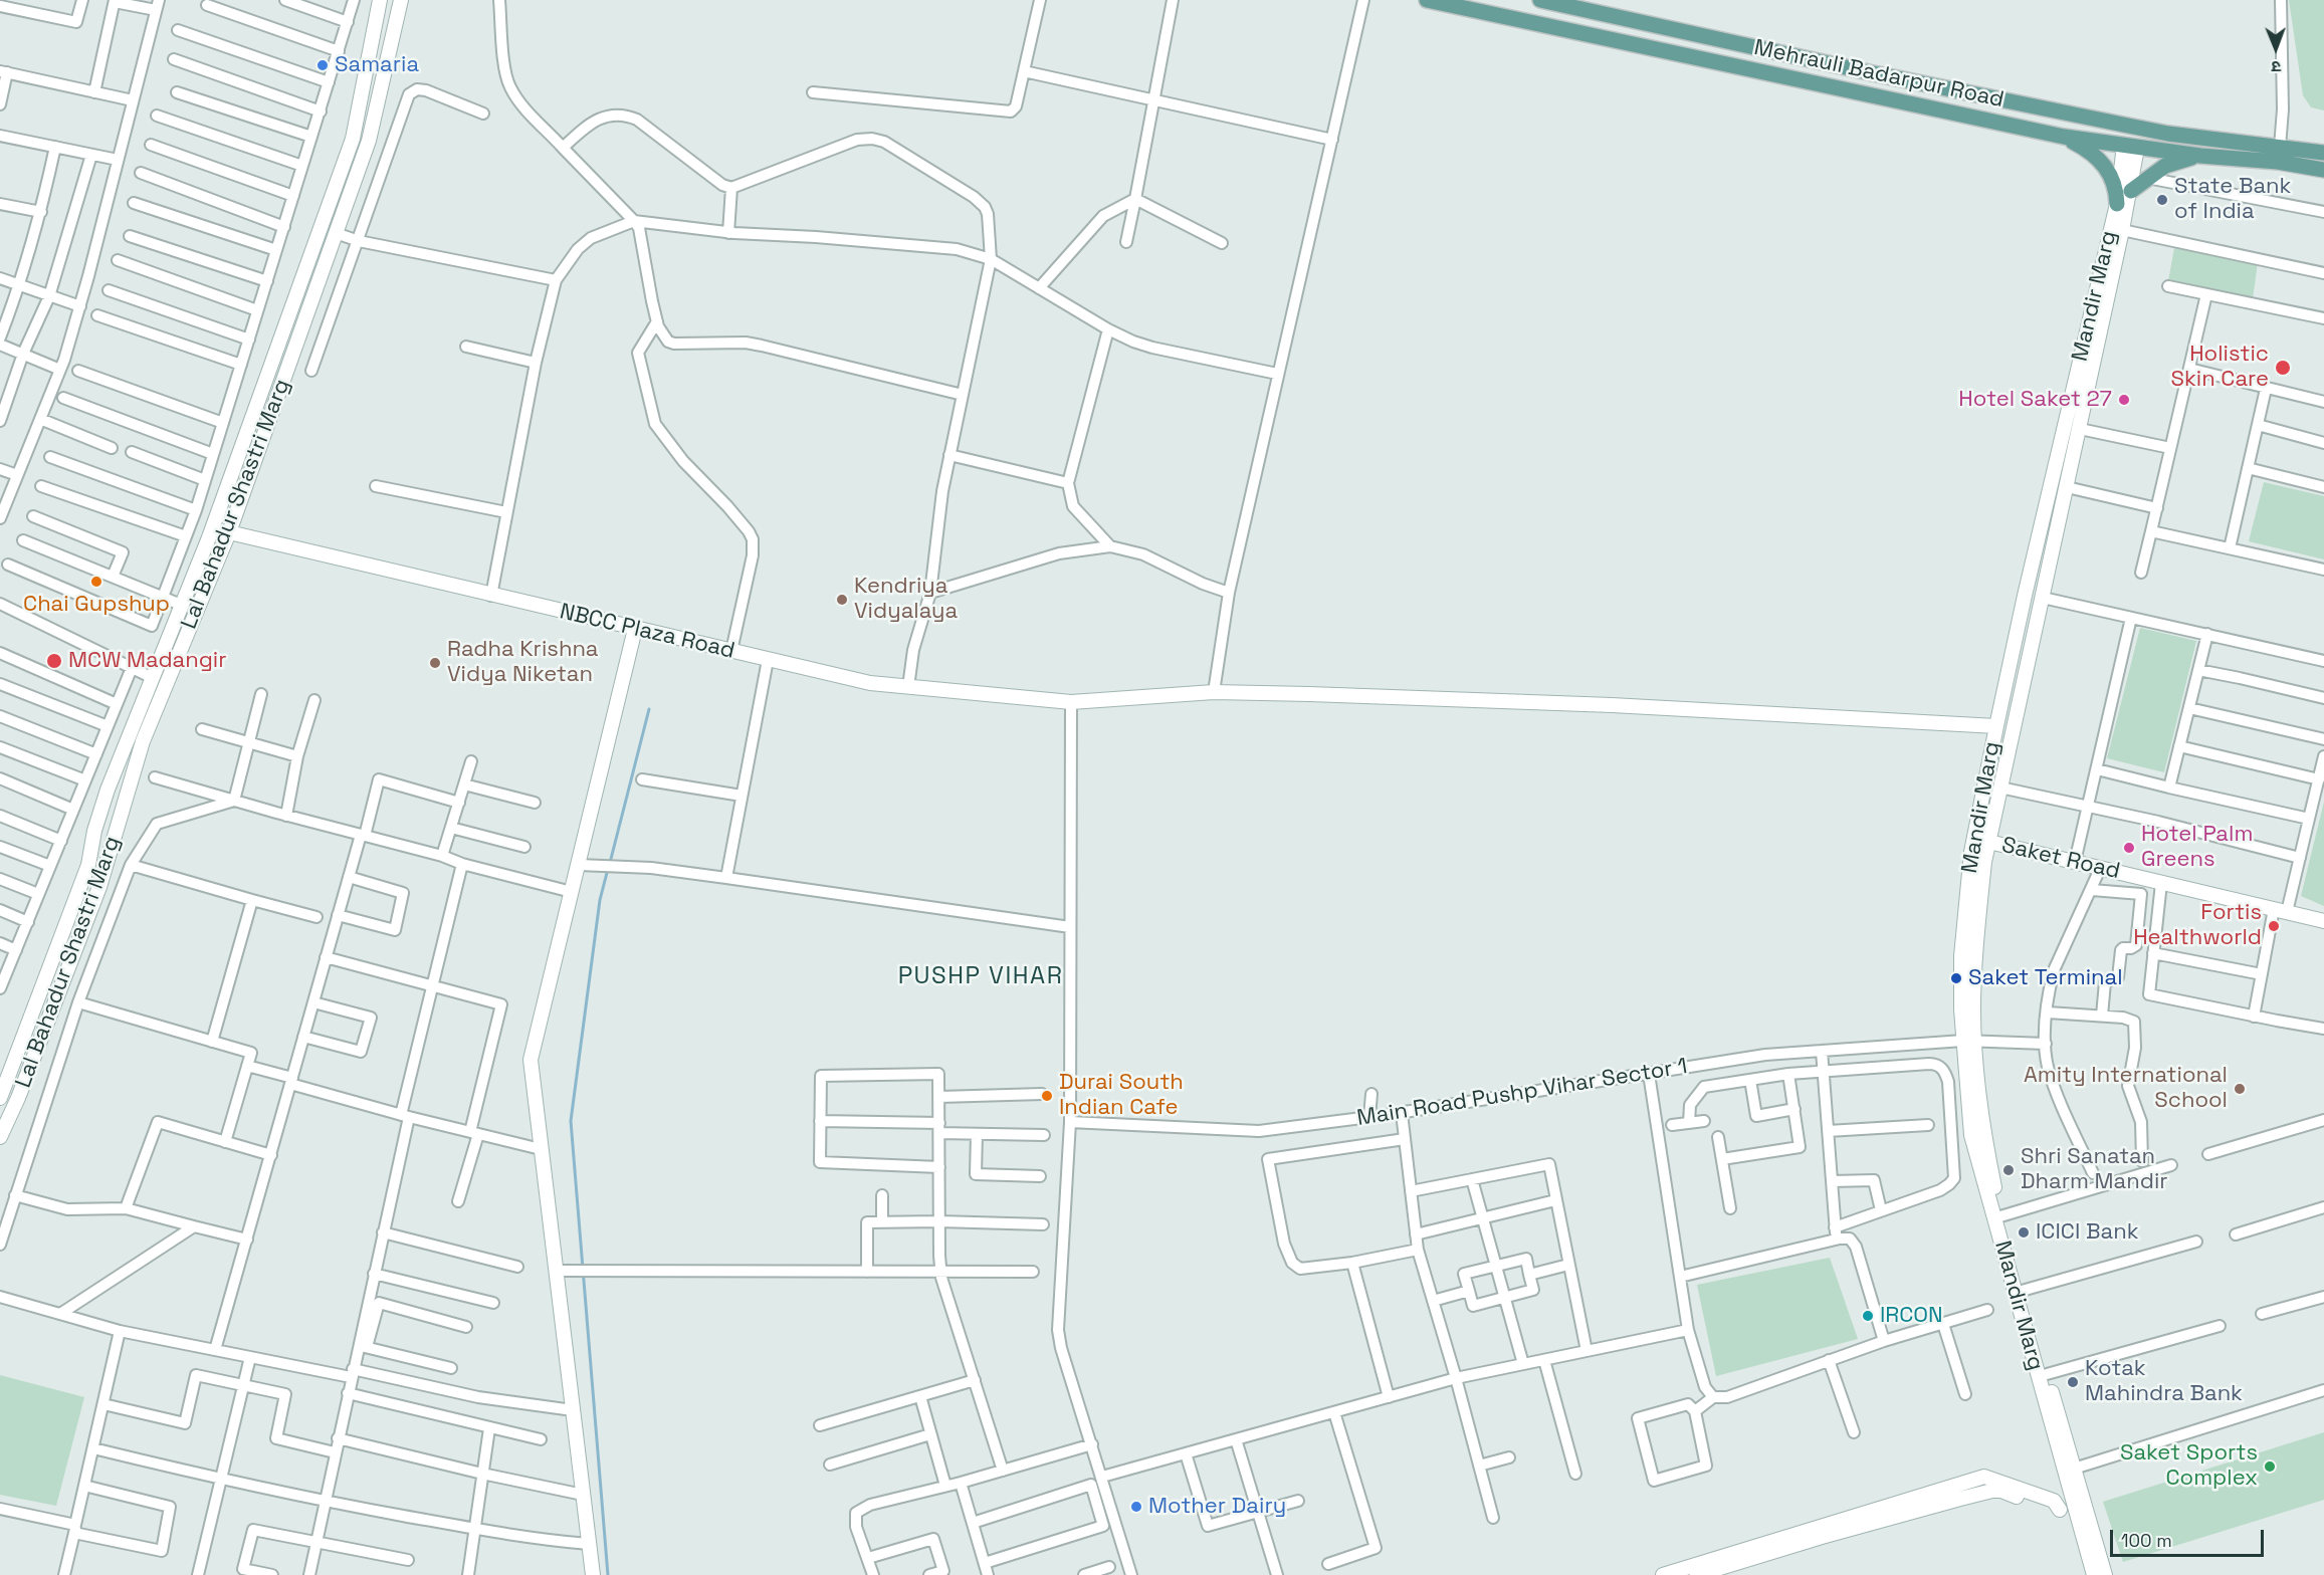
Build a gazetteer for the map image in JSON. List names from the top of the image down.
{
  "streets": {
    "main road": [
      "Mehrauli Badarpur Road",
      "Mandir Marg",
      "Lal Bahadur Shastri Marg",
      "NBCC Plaza Road",
      "Saket Road"
    ],
    "street": ["Main Road Pushp Vihar Sector 1"]
  },
  "crossings": [
    ["Mehrauli Badarpur Road", "Mandir Marg"],
    ["Mandir Marg", "NBCC Plaza Road"],
    ["Mandir Marg", "Saket Road"],
    ["Mandir Marg", "Main Road Pushp Vihar Sector 1"],
    ["Lal Bahadur Shastri Marg", "NBCC Plaza Road"]
  ],
  "districts": ["PUSHP VIHAR"],
  "places": [
    "Samaria",
    "State Bank of India",
    "Holistic Skin Care",
    "Hotel Saket 27",
    "Chai Gupshup",
    "Kendriya Vidyalaya",
    "MCW Madangir",
    "Radha Krishna Vidya Niketan",
    "Hotel Palm Greens",
    "Fortis Healthworld",
    "Saket Terminal",
    "Amity International School",
    "Durai South Indian Cafe",
    "Shri Sanatan Dharm Mandir",
    "ICICI Bank",
    "IRCON",
    "Kotak Mahindra Bank",
    "Saket Sports Complex",
    "Mother Dairy"
  ],
  "scale_bar": "100 m",
  "north": "bottom"
}
